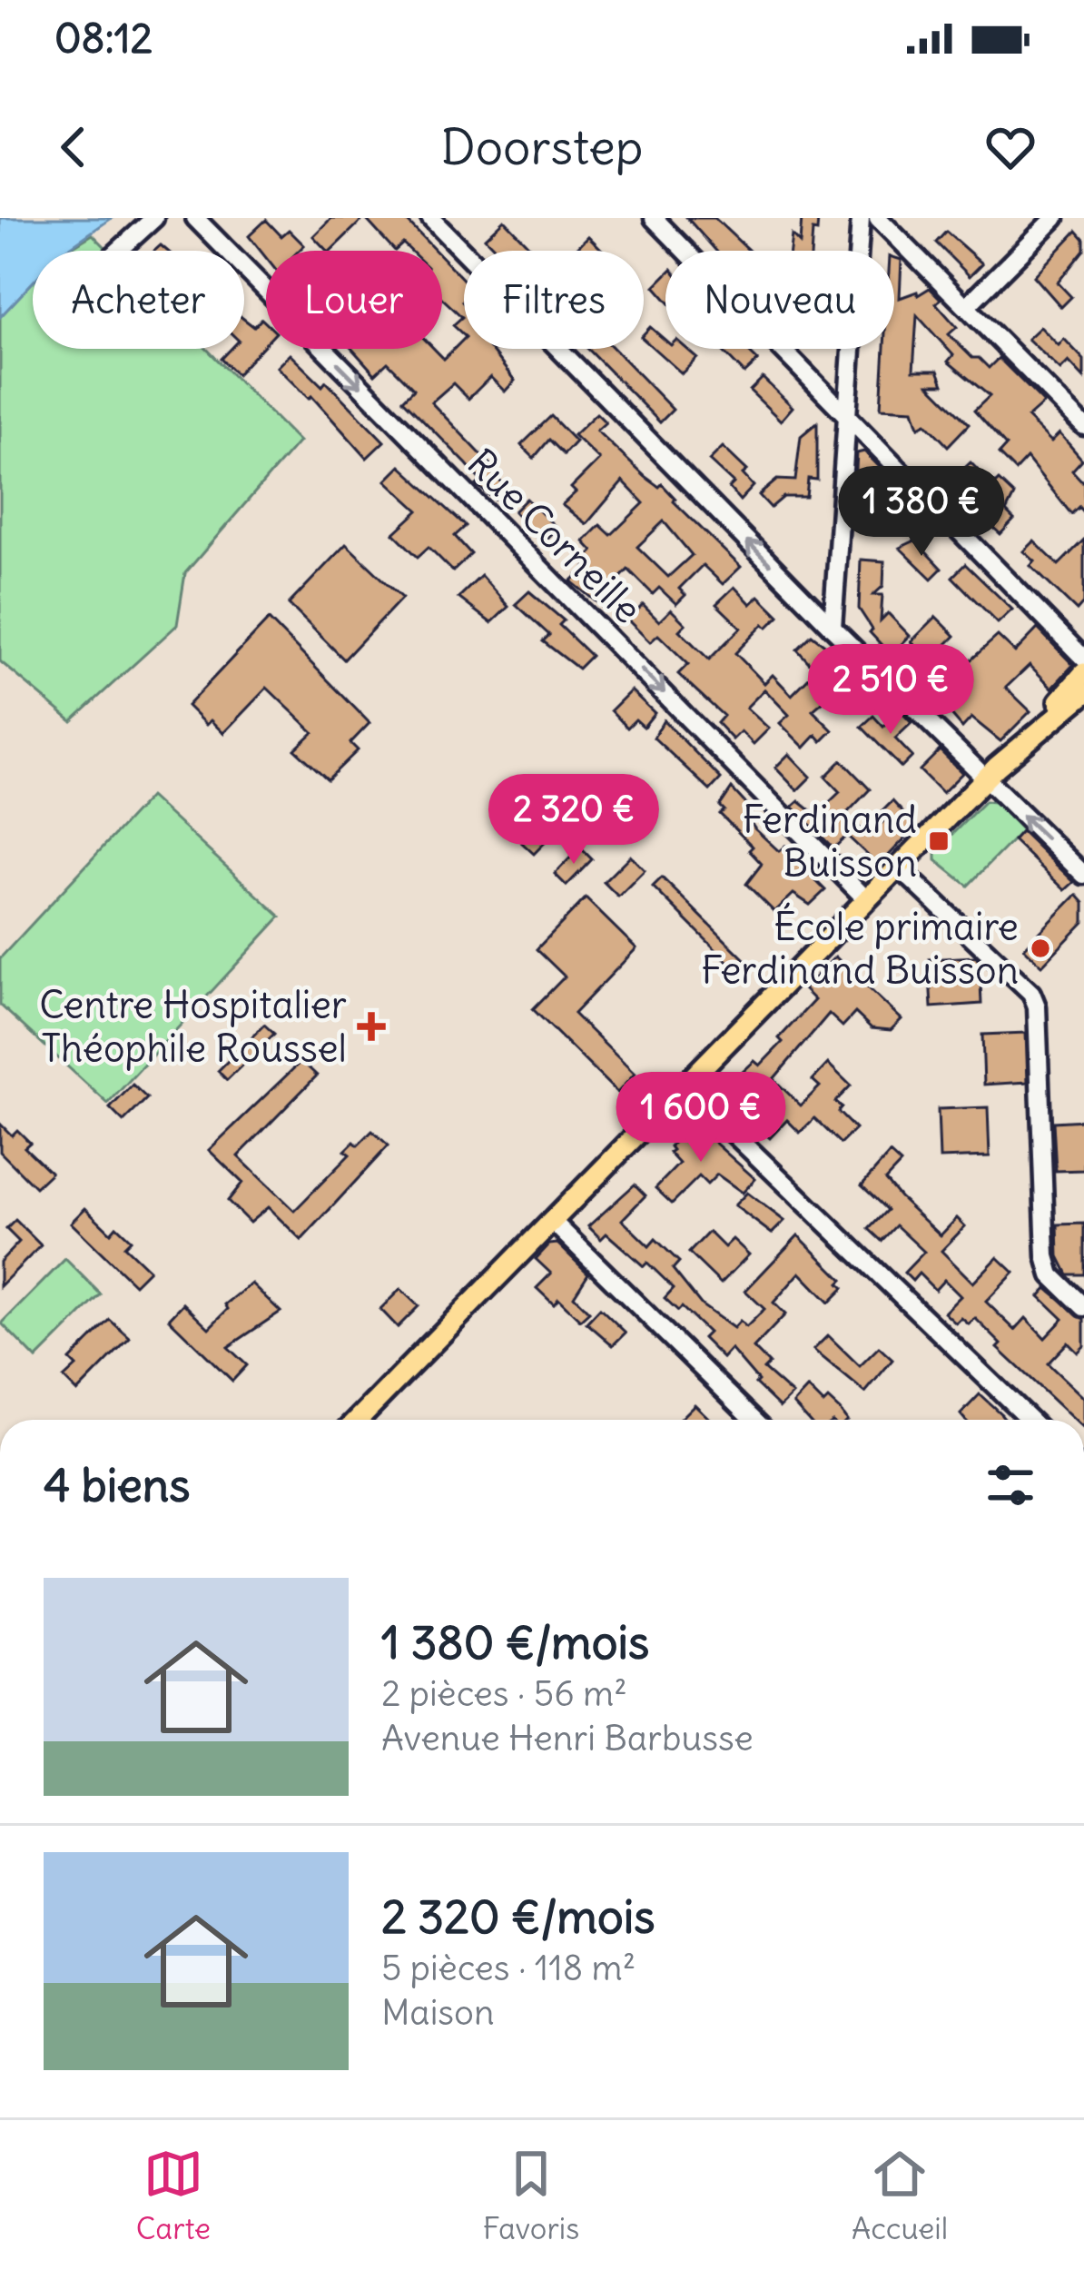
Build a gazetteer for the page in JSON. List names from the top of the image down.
{
  "streets": {
    "street": ["Rue Corneille"]
  },
  "one_way": ["Rue Corneille"],
  "places": {
    "transit": ["Ferdinand Buisson"],
    "other": ["École primaire Ferdinand Buisson"],
    "health": ["Centre Hospitalier Théophile Roussel"]
  },
  "page": {
    "status": "08:12",
    "header": "Doorstep",
    "chip": [
      "Acheter",
      "Louer",
      "Filtres",
      "Nouveau"
    ],
    "price": [
      "1 380 €",
      "2 510 €",
      "2 320 €",
      "1 600 €"
    ],
    "heading": "4 biens",
    "list": [
      {
        "name": "1 380 €/mois",
        "note": "2 pièces · 56 m² · Avenue Henri Barbusse"
      },
      {
        "name": "2 320 €/mois",
        "note": "5 pièces · 118 m² · Maison"
      }
    ],
    "tabs": ["Carte", "Favoris", "Accueil"]
  }
}
